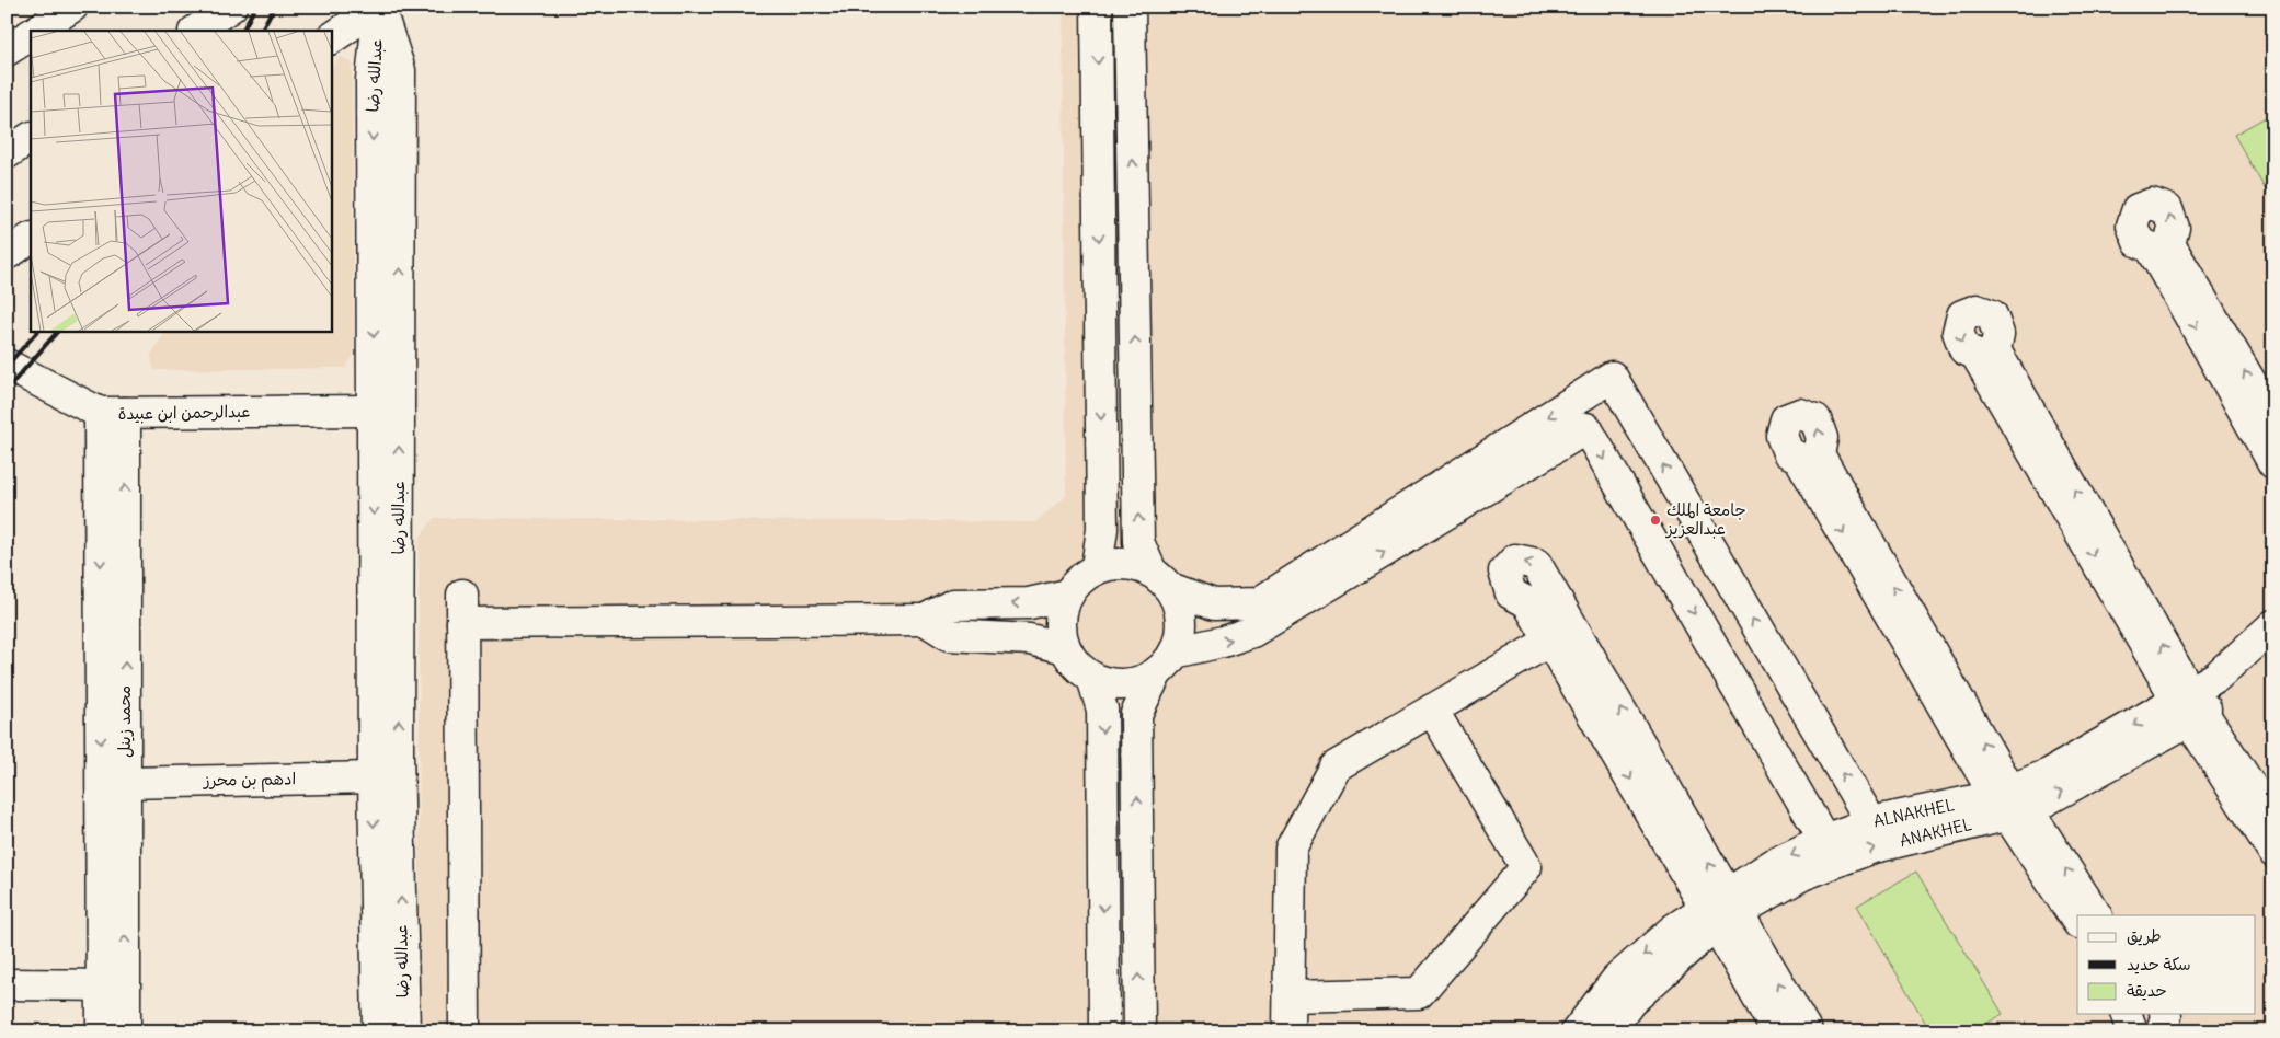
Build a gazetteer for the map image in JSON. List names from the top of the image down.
{
  "streets": {
    "main road": [
      "عبدالله رضا",
      "عبدالرحمن ابن عبيدة",
      "محمد زينل",
      "ادهم بن محرز",
      "ALNAKHEL",
      "ANAKHEL"
    ]
  },
  "crossings": [
    ["عبدالله رضا", "عبدالرحمن ابن عبيدة"],
    ["عبدالله رضا", "ادهم بن محرز"],
    ["عبدالرحمن ابن عبيدة", "محمد زينل"],
    ["محمد زينل", "ادهم بن محرز"],
    ["ALNAKHEL", "ANAKHEL"]
  ],
  "one_way": ["ALNAKHEL", "ANAKHEL"],
  "places": ["جامعة الملك عبدالعزيز"],
  "legend": ["طريق", "سكة حديد", "حديقة"]
}
